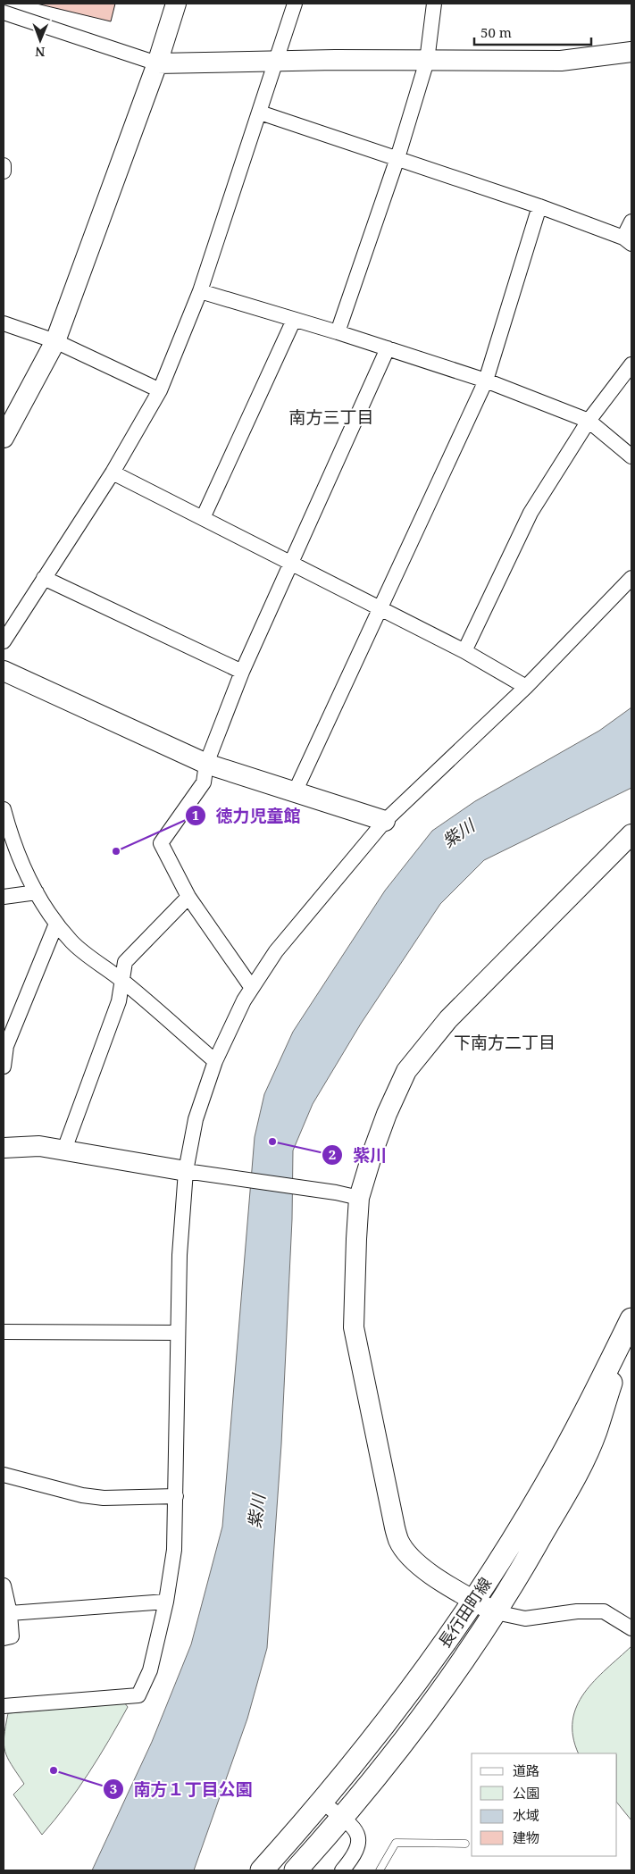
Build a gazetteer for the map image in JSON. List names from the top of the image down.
{
  "streets": {
    "main road": ["長行田町線"]
  },
  "districts": ["南方三丁目", "下南方二丁目"],
  "water": ["紫川"],
  "places": ["徳力児童館", "紫川", "南方１丁目公園"],
  "legend": [
    "道路",
    "公園",
    "水域",
    "建物"
  ],
  "scale_bar": "50 m",
  "north": "bottom"
}
